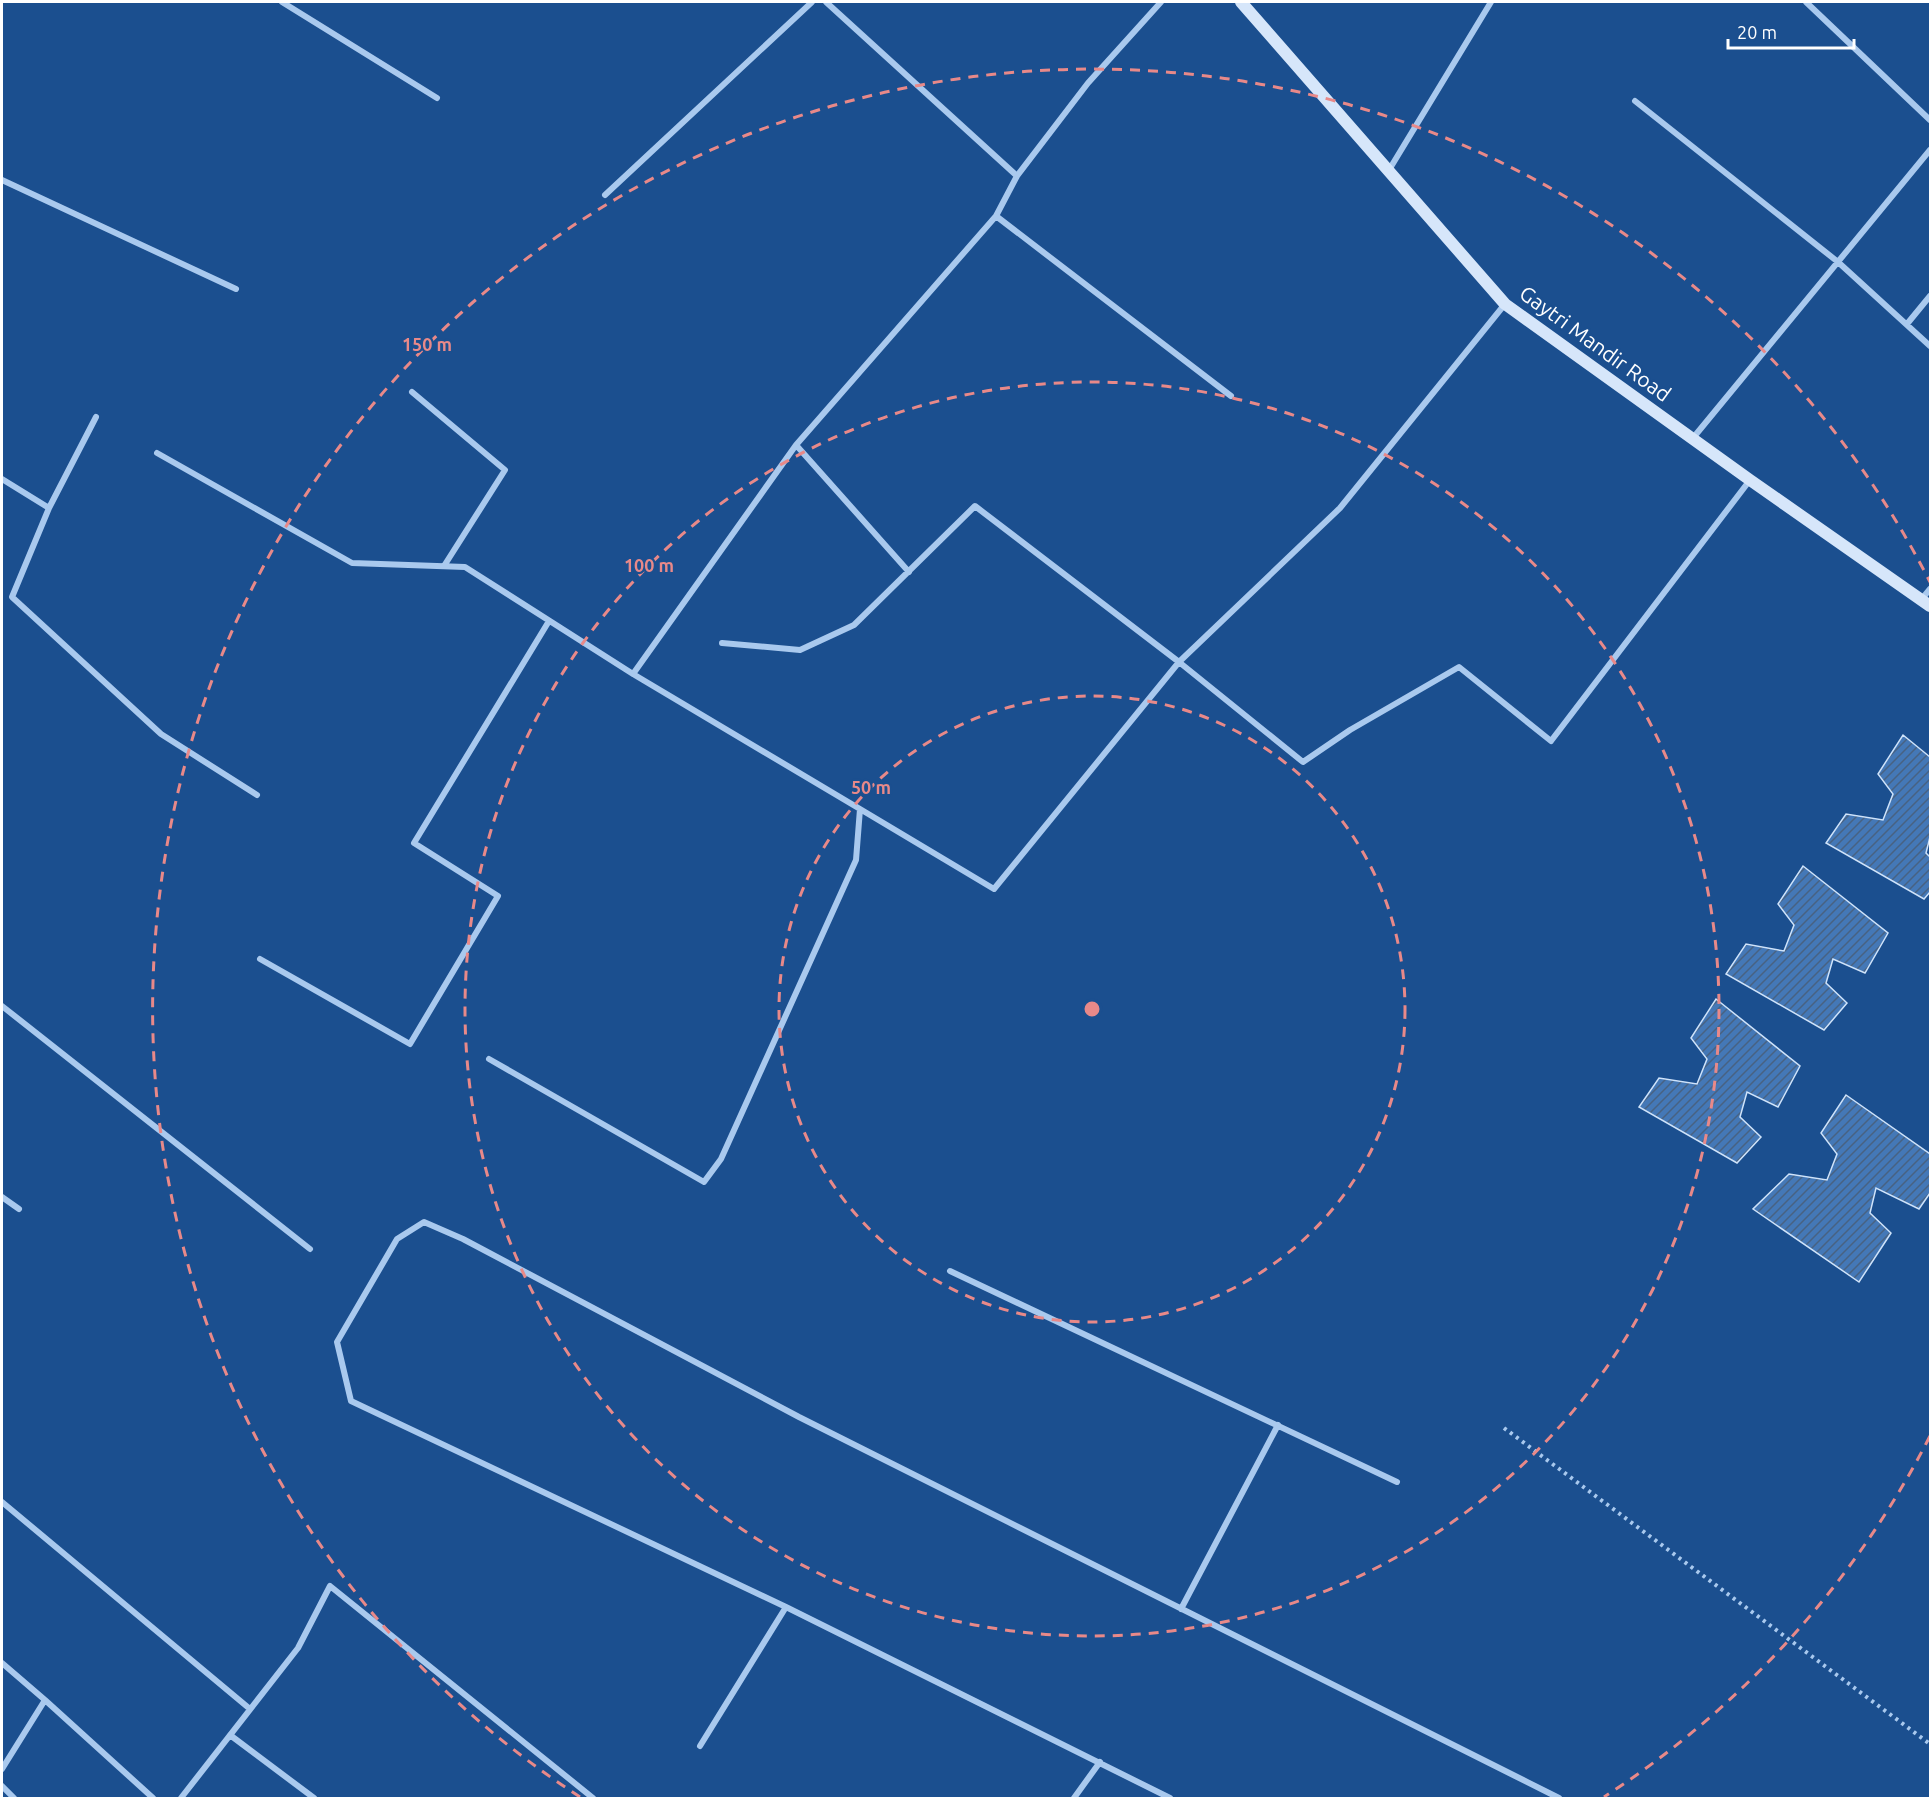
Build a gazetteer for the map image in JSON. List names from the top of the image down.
{
  "streets": {
    "street": ["Gaytri Mandir Road"]
  },
  "scale_bar": "20 m",
  "rings": ["150 m", "100 m", "50 m"]
}
